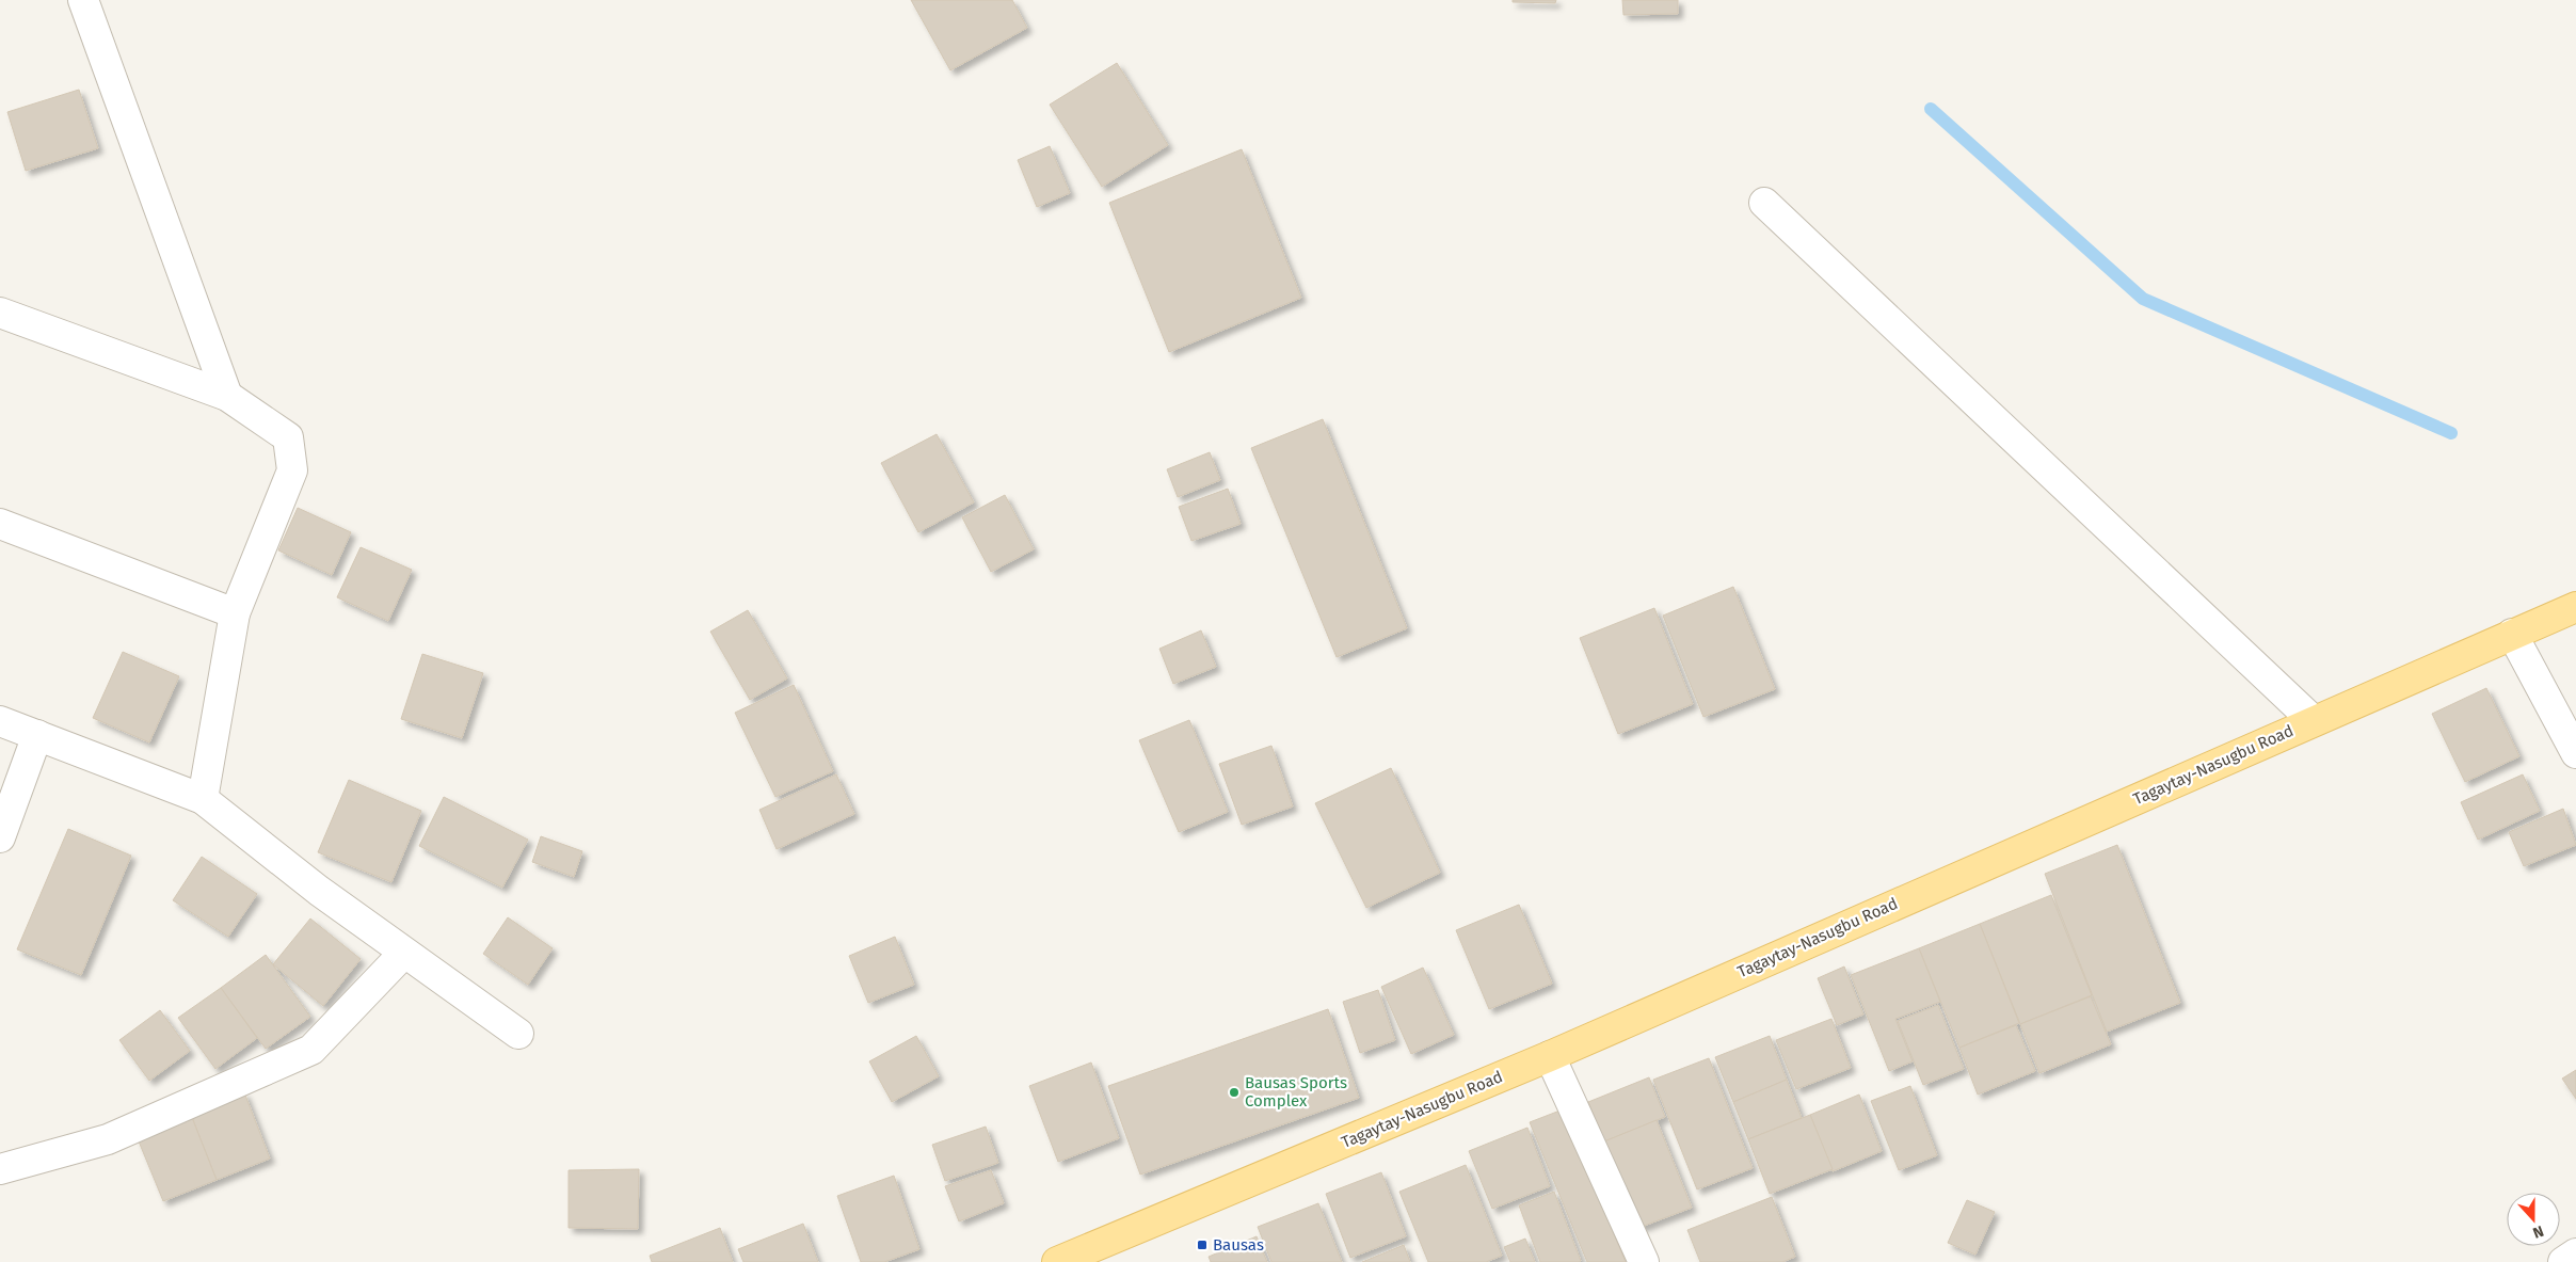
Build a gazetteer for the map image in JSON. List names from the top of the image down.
{
  "streets": {
    "main road": ["Tagaytay-Nasugbu Road"]
  },
  "places": {
    "other": ["Bausas Sports Complex"],
    "transit": ["Bausas"]
  },
  "north": "bottom"
}
